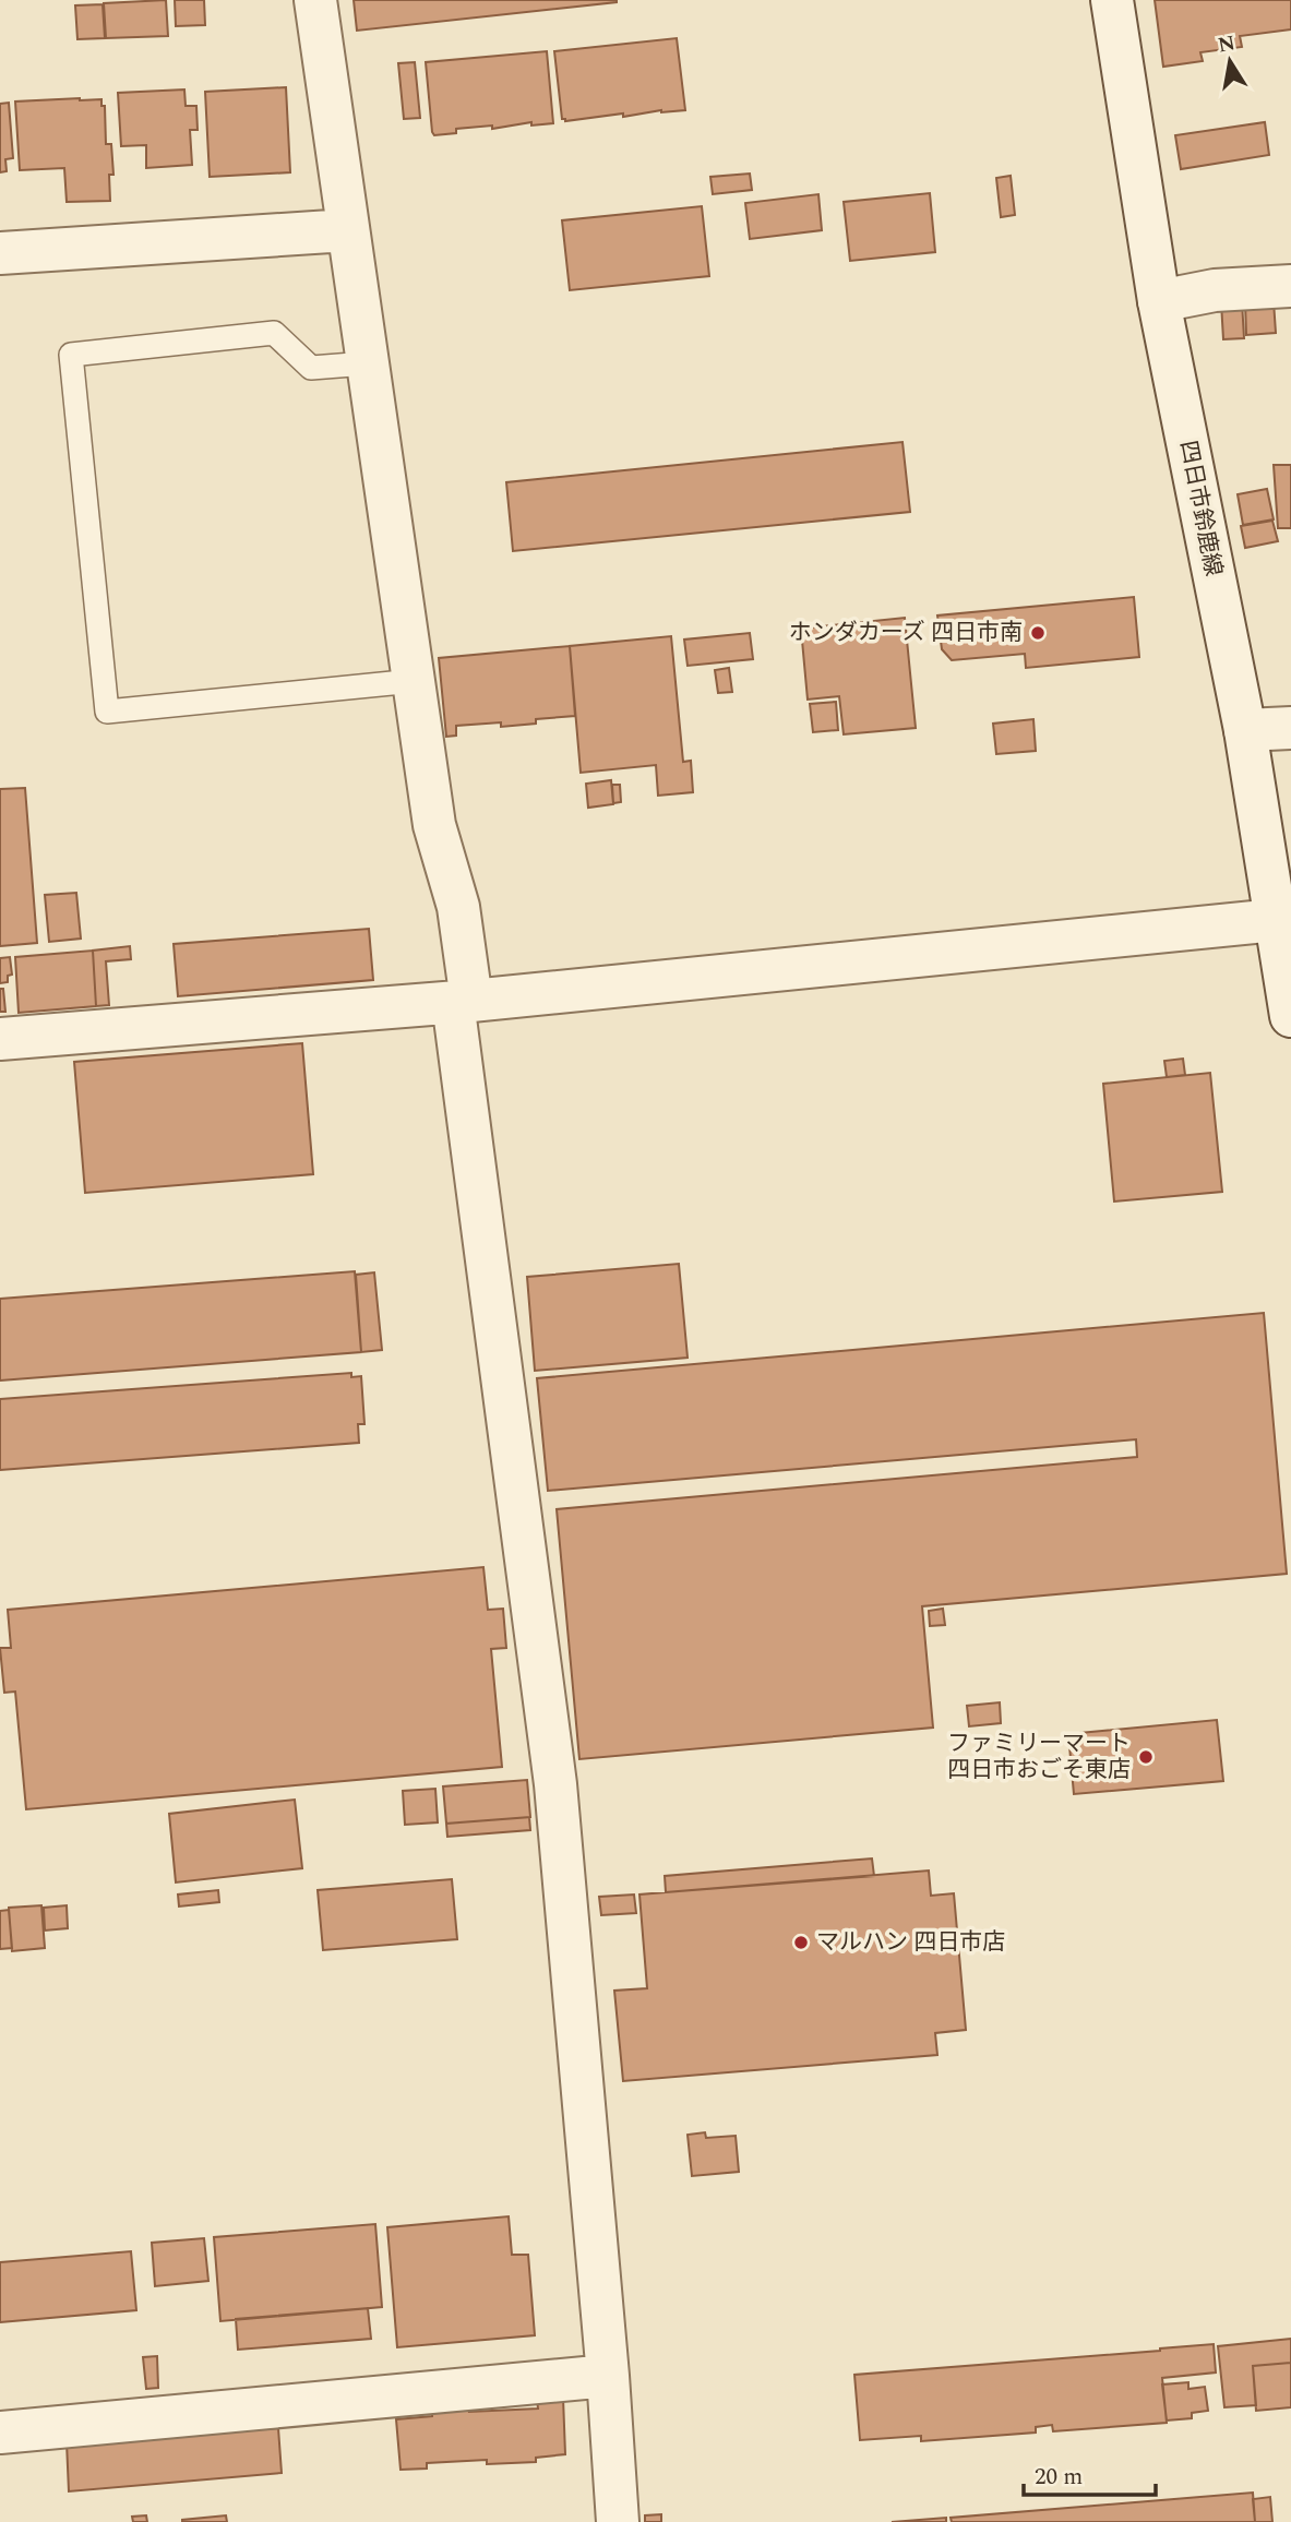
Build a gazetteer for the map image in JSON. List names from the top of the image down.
{
  "streets": {
    "street": ["四日市鈴鹿線"]
  },
  "places": ["ホンダカーズ 四日市南", "ファミリーマート 四日市おごそ東店", "マルハン 四日市店"],
  "scale_bar": "20 m",
  "north": "top"
}
